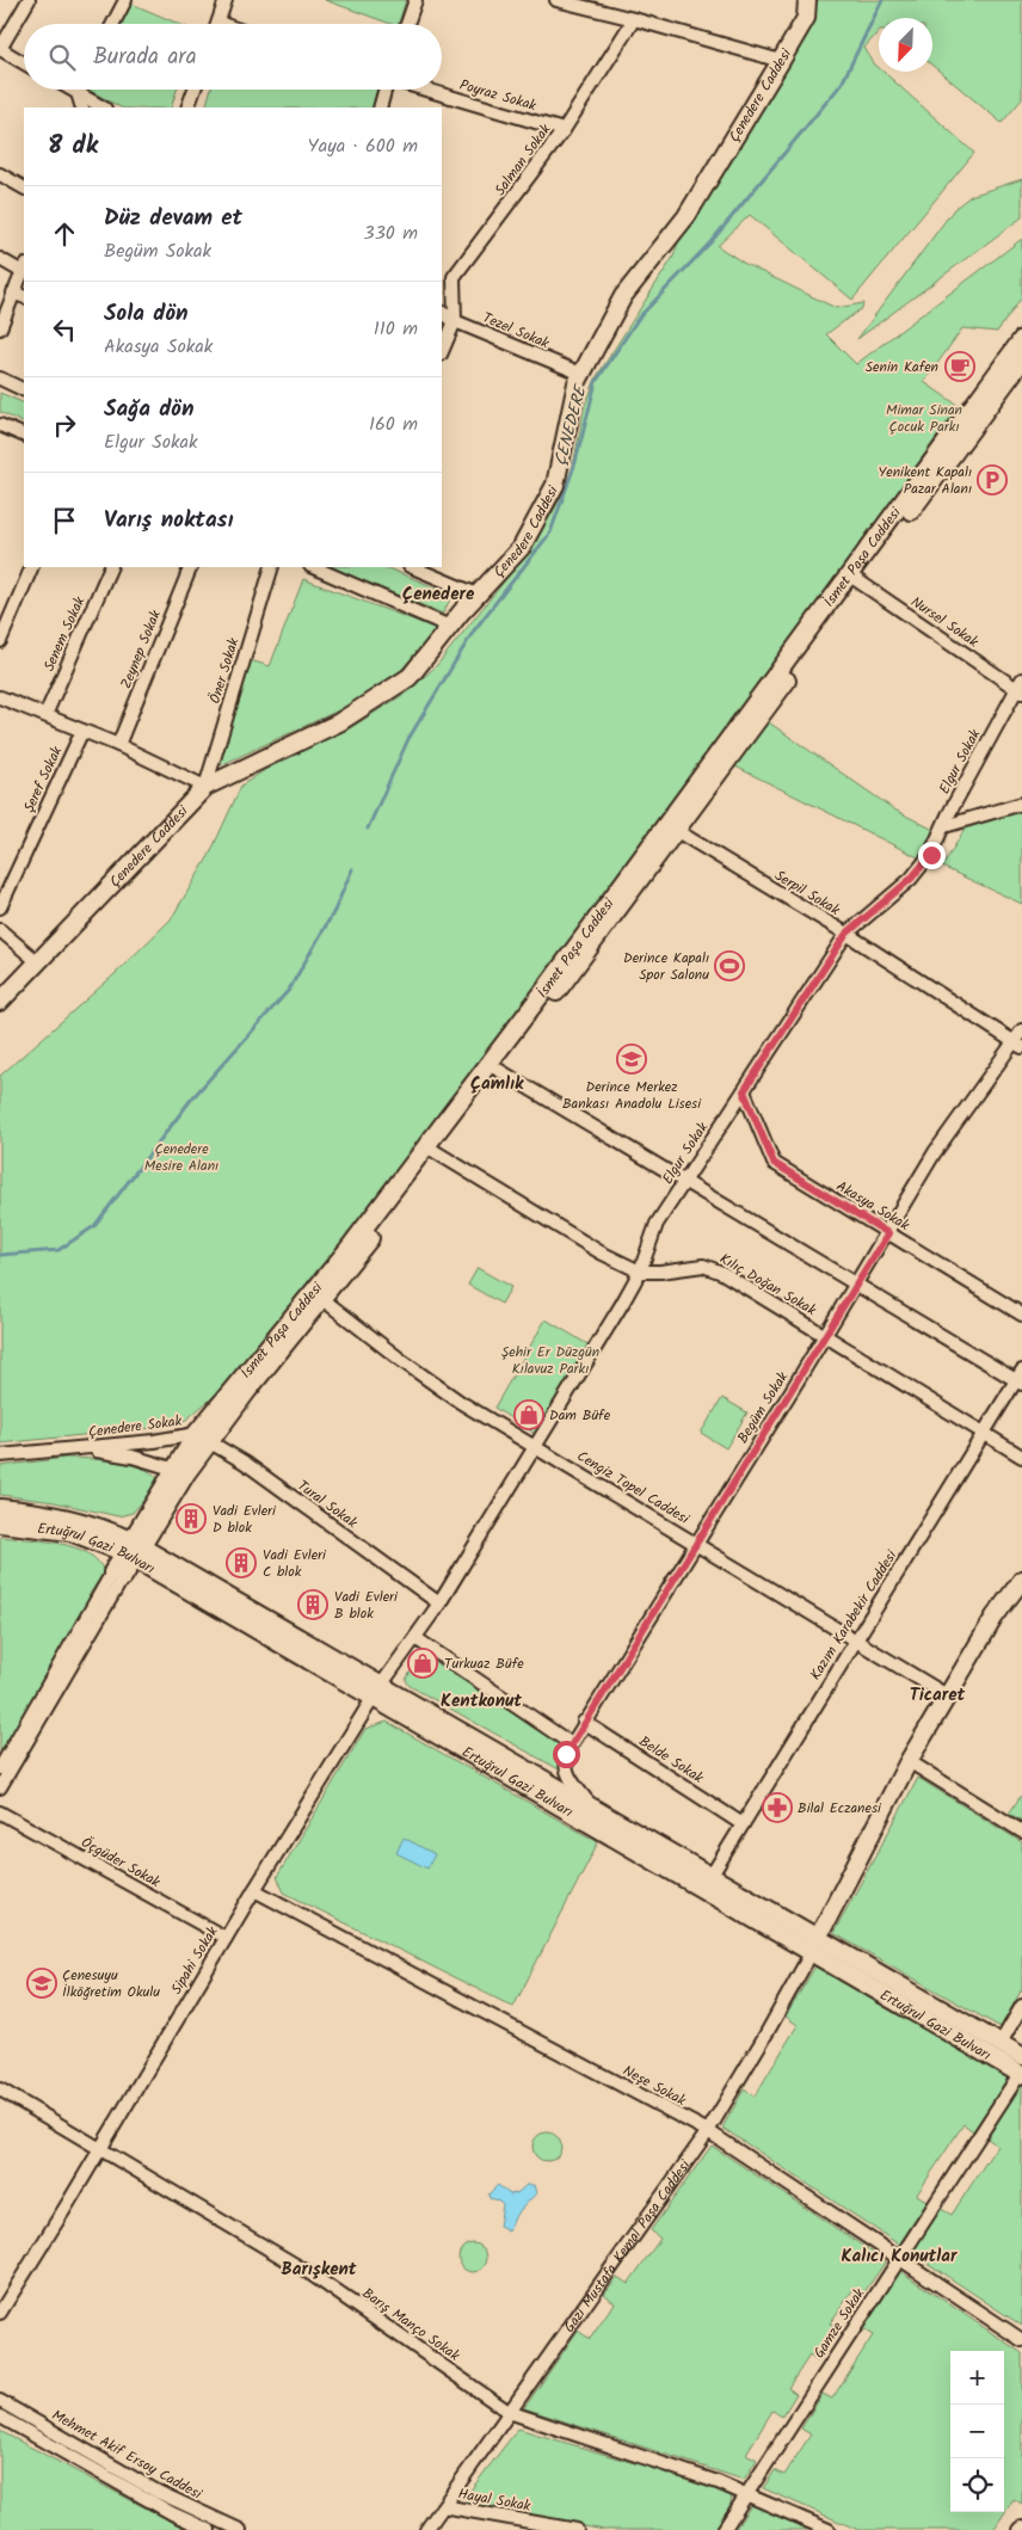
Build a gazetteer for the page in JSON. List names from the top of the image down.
{
  "streets": {
    "main road": [
      "Çenedere Caddesi",
      "İsmet Paşa Caddesi",
      "Ertuğrul Gazi Bulvarı",
      "Gazi Mustafa Kemal Paşa Caddesi"
    ],
    "street": [
      "Poyraz Sokak",
      "Salman Sokak",
      "Tezel Sokak",
      "Nursel Sokak",
      "Senem Sokak",
      "Zeynep Sokak",
      "Öner Sokak",
      "Elgur Sokak",
      "Şeref Sokak",
      "Serpil Sokak",
      "Akasya Sokak",
      "Kılıç Doğan Sokak",
      "Begüm Sokak",
      "Çenedere Sokak",
      "Cengiz Topel Caddesi",
      "Tural Sokak",
      "Kazım Karabekir Caddesi",
      "Belde Sokak",
      "Öçgüder Sokak",
      "Sipahi Sokak",
      "Neşe Sokak",
      "Gamze Sokak",
      "Barış Manço Sokak",
      "Mehmet Akif Ersoy Caddesi",
      "Hayal Sokak"
    ]
  },
  "crossings": [
    ["Poyraz Sokak", "Salman Sokak"],
    ["Çenedere Caddesi", "Tezel Sokak"],
    ["Çenedere Caddesi", "Öner Sokak"],
    ["Salman Sokak", "Tezel Sokak"],
    ["İsmet Paşa Caddesi", "Nursel Sokak"],
    ["İsmet Paşa Caddesi", "Serpil Sokak"],
    ["İsmet Paşa Caddesi", "Kılıç Doğan Sokak"],
    ["İsmet Paşa Caddesi", "Çenedere Sokak"],
    ["İsmet Paşa Caddesi", "Cengiz Topel Caddesi"],
    ["İsmet Paşa Caddesi", "Tural Sokak"],
    ["İsmet Paşa Caddesi", "Ertuğrul Gazi Bulvarı"],
    ["Nursel Sokak", "Elgur Sokak"],
    ["Elgur Sokak", "Serpil Sokak"],
    ["Elgur Sokak", "Akasya Sokak"],
    ["Elgur Sokak", "Kılıç Doğan Sokak"],
    ["Elgur Sokak", "Cengiz Topel Caddesi"],
    ["Elgur Sokak", "Tural Sokak"],
    ["Elgur Sokak", "Sipahi Sokak"],
    ["Serpil Sokak", "Begüm Sokak"],
    ["Akasya Sokak", "Begüm Sokak"],
    ["Kılıç Doğan Sokak", "Begüm Sokak"],
    ["Kılıç Doğan Sokak", "Kazım Karabekir Caddesi"],
    ["Begüm Sokak", "Cengiz Topel Caddesi"],
    ["Begüm Sokak", "Ertuğrul Gazi Bulvarı"],
    ["Begüm Sokak", "Belde Sokak"],
    ["Çenedere Sokak", "Tural Sokak"],
    ["Cengiz Topel Caddesi", "Kazım Karabekir Caddesi"],
    ["Cengiz Topel Caddesi", "Gazi Mustafa Kemal Paşa Caddesi"],
    ["Ertuğrul Gazi Bulvarı", "Kazım Karabekir Caddesi"],
    ["Ertuğrul Gazi Bulvarı", "Sipahi Sokak"],
    ["Ertuğrul Gazi Bulvarı", "Gazi Mustafa Kemal Paşa Caddesi"],
    ["Ertuğrul Gazi Bulvarı", "Gamze Sokak"],
    ["Kazım Karabekir Caddesi", "Belde Sokak"],
    ["Öçgüder Sokak", "Sipahi Sokak"],
    ["Sipahi Sokak", "Neşe Sokak"],
    ["Sipahi Sokak", "Barış Manço Sokak"],
    ["Neşe Sokak", "Gazi Mustafa Kemal Paşa Caddesi"],
    ["Neşe Sokak", "Gamze Sokak"],
    ["Gazi Mustafa Kemal Paşa Caddesi", "Barış Manço Sokak"],
    ["Gazi Mustafa Kemal Paşa Caddesi", "Hayal Sokak"],
    ["Gamze Sokak", "Barış Manço Sokak"]
  ],
  "districts": [
    "Çenedere",
    "Çamlık",
    "Ticaret",
    "Kentkonut",
    "Kalıcı Konutlar",
    "Barışkent"
  ],
  "water": ["ÇENEDERE"],
  "parks": ["Mimar Sinan Çocuk Parkı", "Çenedere Mesire Alanı", "Şehir Er Düzgün Kılavuz Parkı"],
  "places": {
    "cafe": ["Senin Kafen"],
    "parking": ["Yenikent Kapalı Pazar Alanı"],
    "sports": ["Derince Kapalı Spor Salonu"],
    "school or university": ["Derince Merkez Bankası Anadolu Lisesi", "Çenesuyu İlköğretim Okulu"],
    "shop": ["Dam Büfe", "Turkuaz Büfe"],
    "building": ["Vadi Evleri D blok", "Vadi Evleri C blok", "Vadi Evleri B blok"],
    "pharmacy": ["Bilal Eczanesi"]
  },
  "north": "bottom left",
  "page": {
    "search": "Burada ara",
    "heading": ["8 dk", "Yaya · 600 m"],
    "list": [
      ["Düz devam et", "Begüm Sokak", "330 m"],
      ["Sola dön", "Akasya Sokak", "110 m"],
      ["Sağa dön", "Elgur Sokak", "160 m"],
      "Varış noktası"
    ],
    "map_buttons": ["+", "−"]
  }
}
